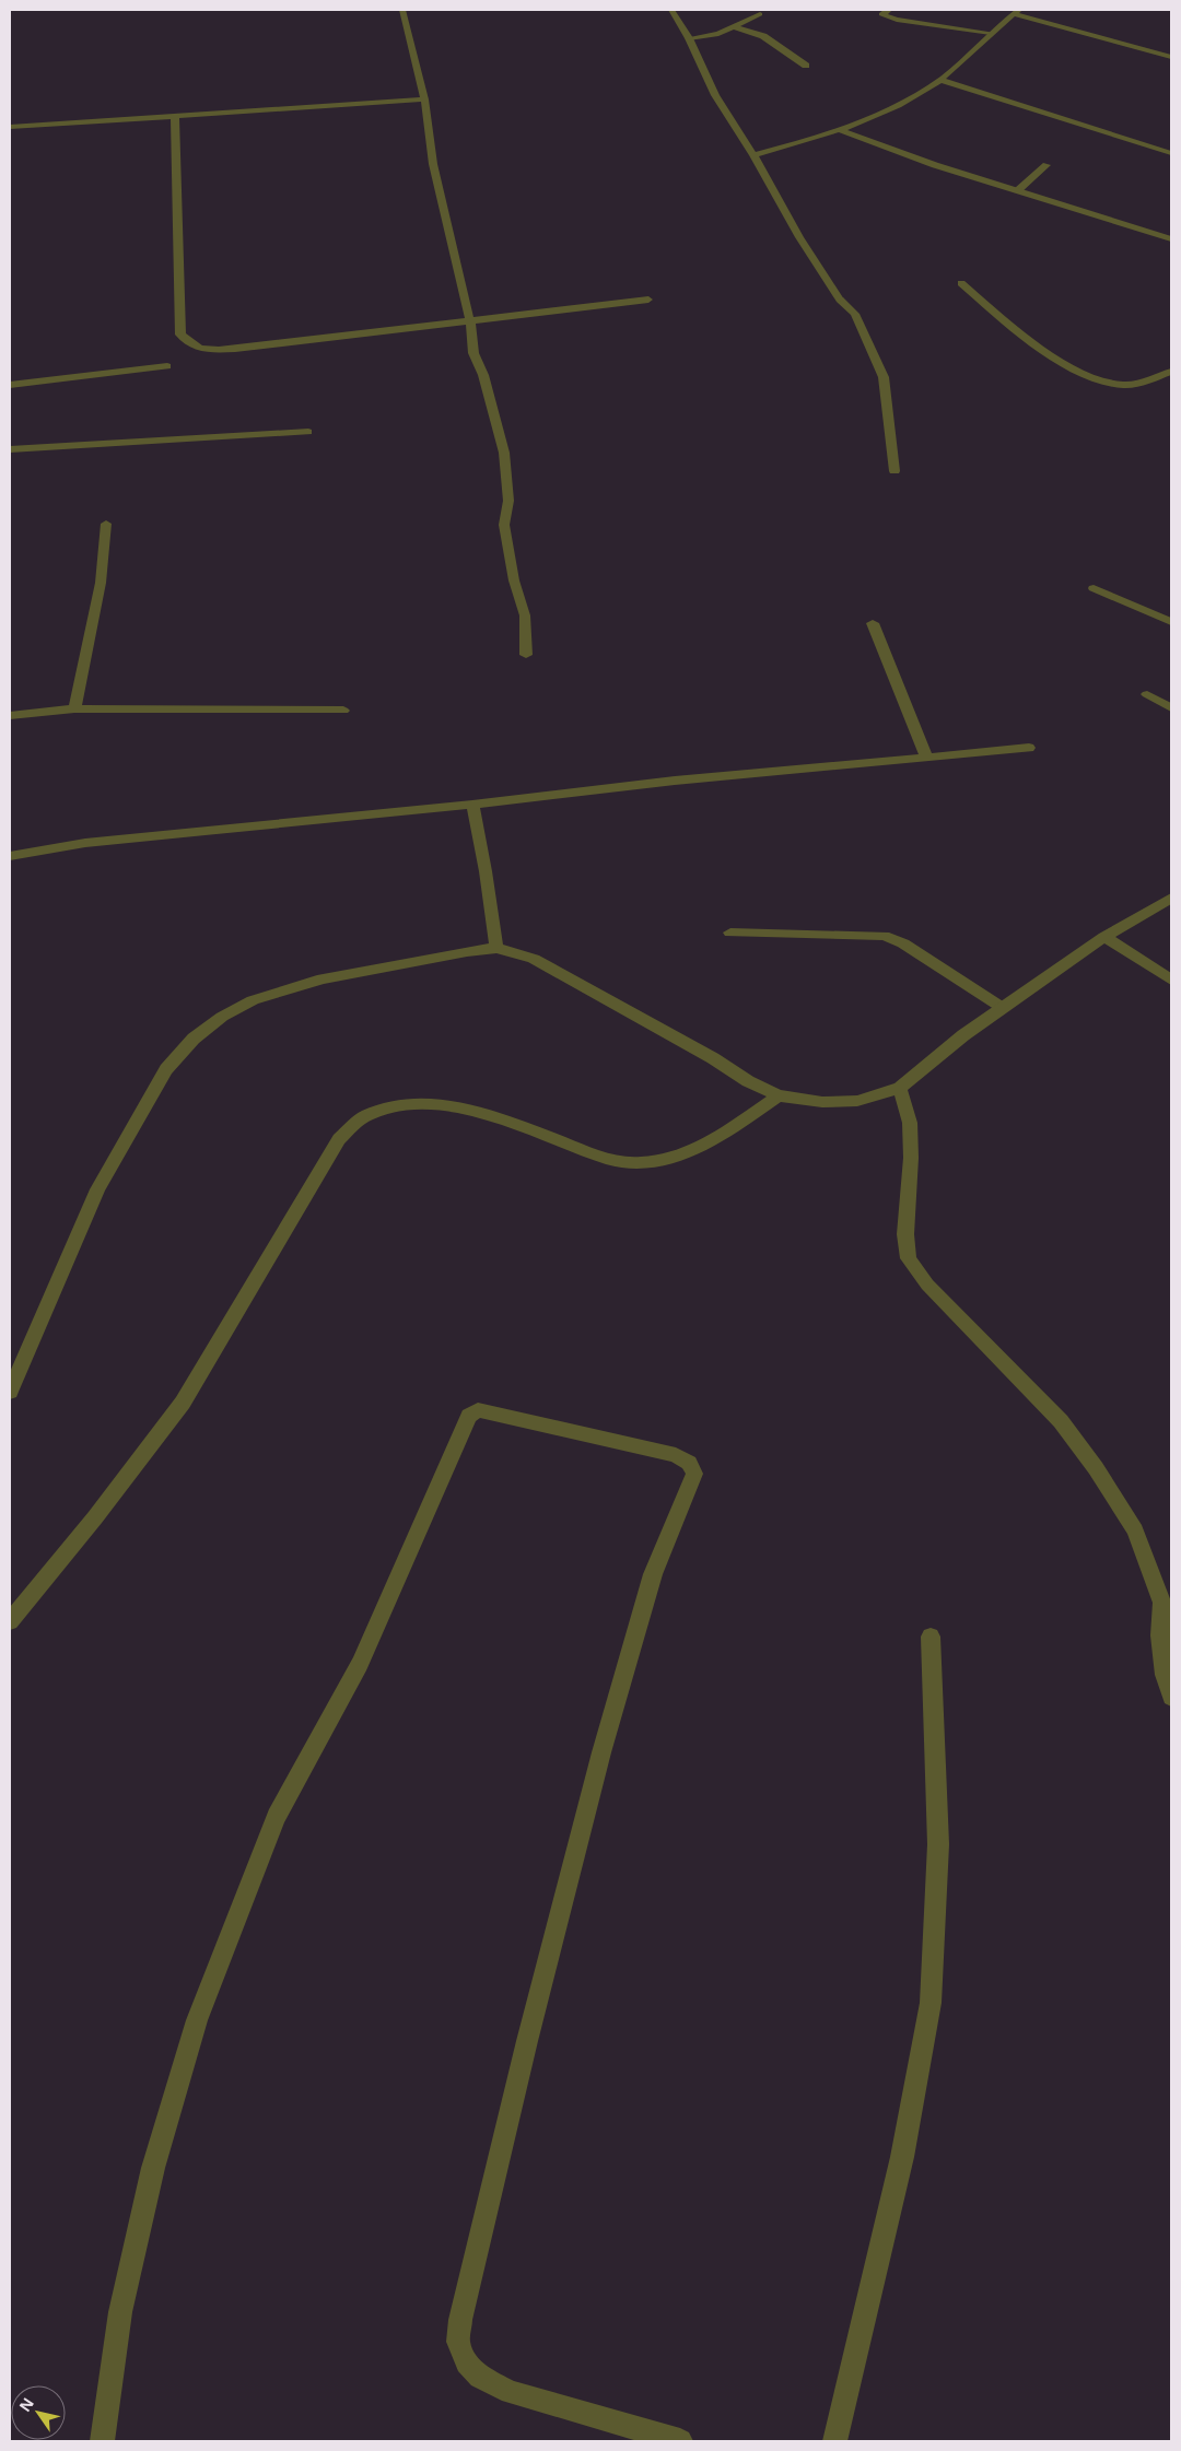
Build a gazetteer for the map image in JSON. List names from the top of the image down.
{
  "north": "top left"
}
